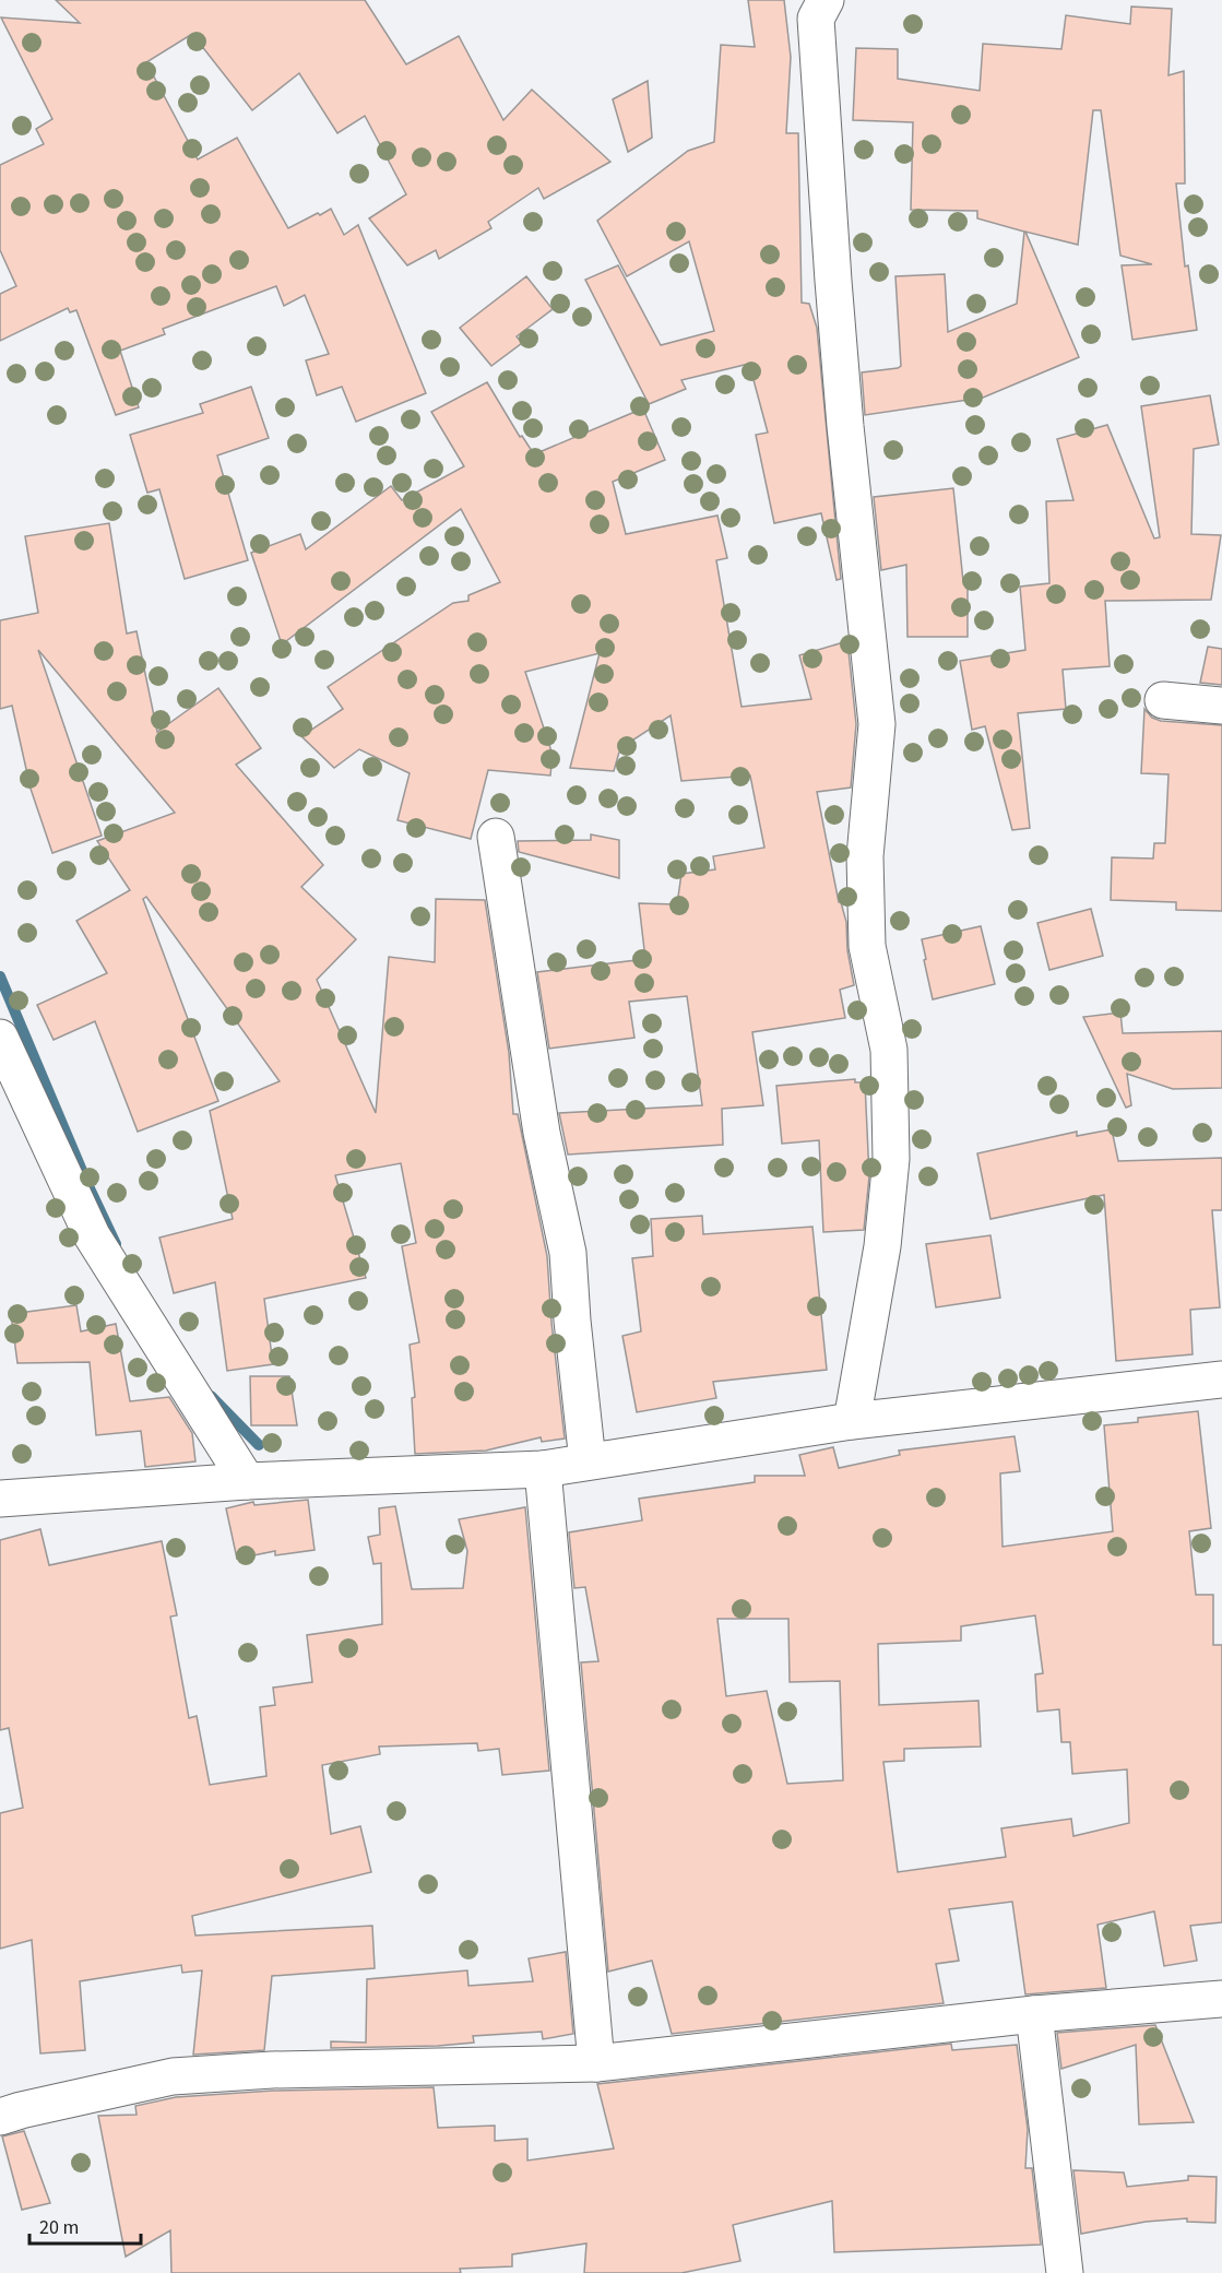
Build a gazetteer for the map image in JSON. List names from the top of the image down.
{
  "scale_bar": "20 m"
}
